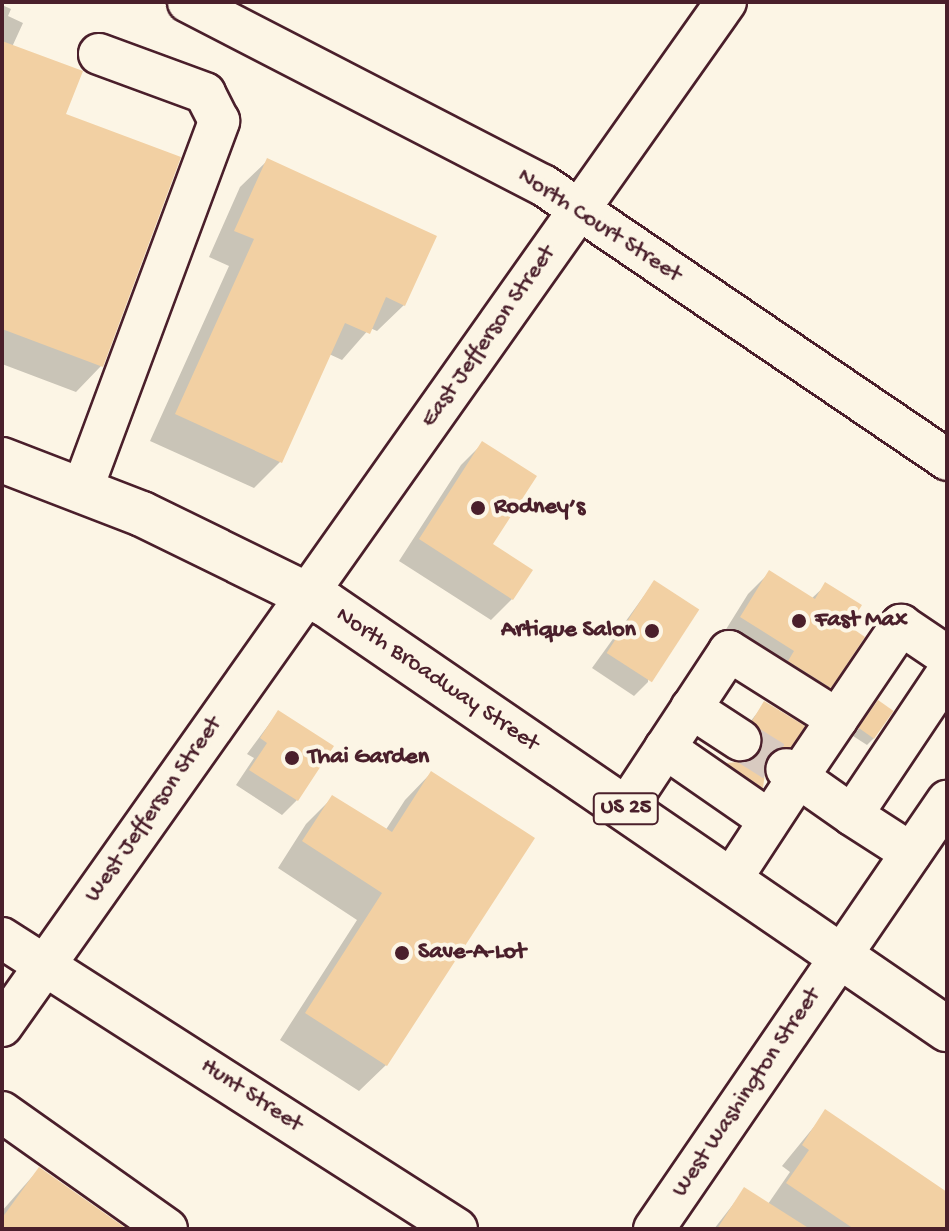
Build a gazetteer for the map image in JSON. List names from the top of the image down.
{
  "streets": {
    "main road": ["North Broadway Street", "US 25"],
    "street": [
      "North Court Street",
      "East Jefferson Street",
      "West Jefferson Street",
      "West Washington Street",
      "Hunt Street"
    ]
  },
  "crossings": [
    ["North Court Street", "East Jefferson Street"],
    ["East Jefferson Street", "North Broadway Street"],
    ["East Jefferson Street", "West Jefferson Street"],
    ["North Broadway Street", "US 25"],
    ["North Broadway Street", "West Jefferson Street"],
    ["North Broadway Street", "West Washington Street"],
    ["US 25", "West Washington Street"],
    ["West Jefferson Street", "Hunt Street"]
  ],
  "places": [
    "Rodney’s",
    "Fast Max",
    "Artique Salon",
    "Thai Garden",
    "Save-A-Lot"
  ]
}
